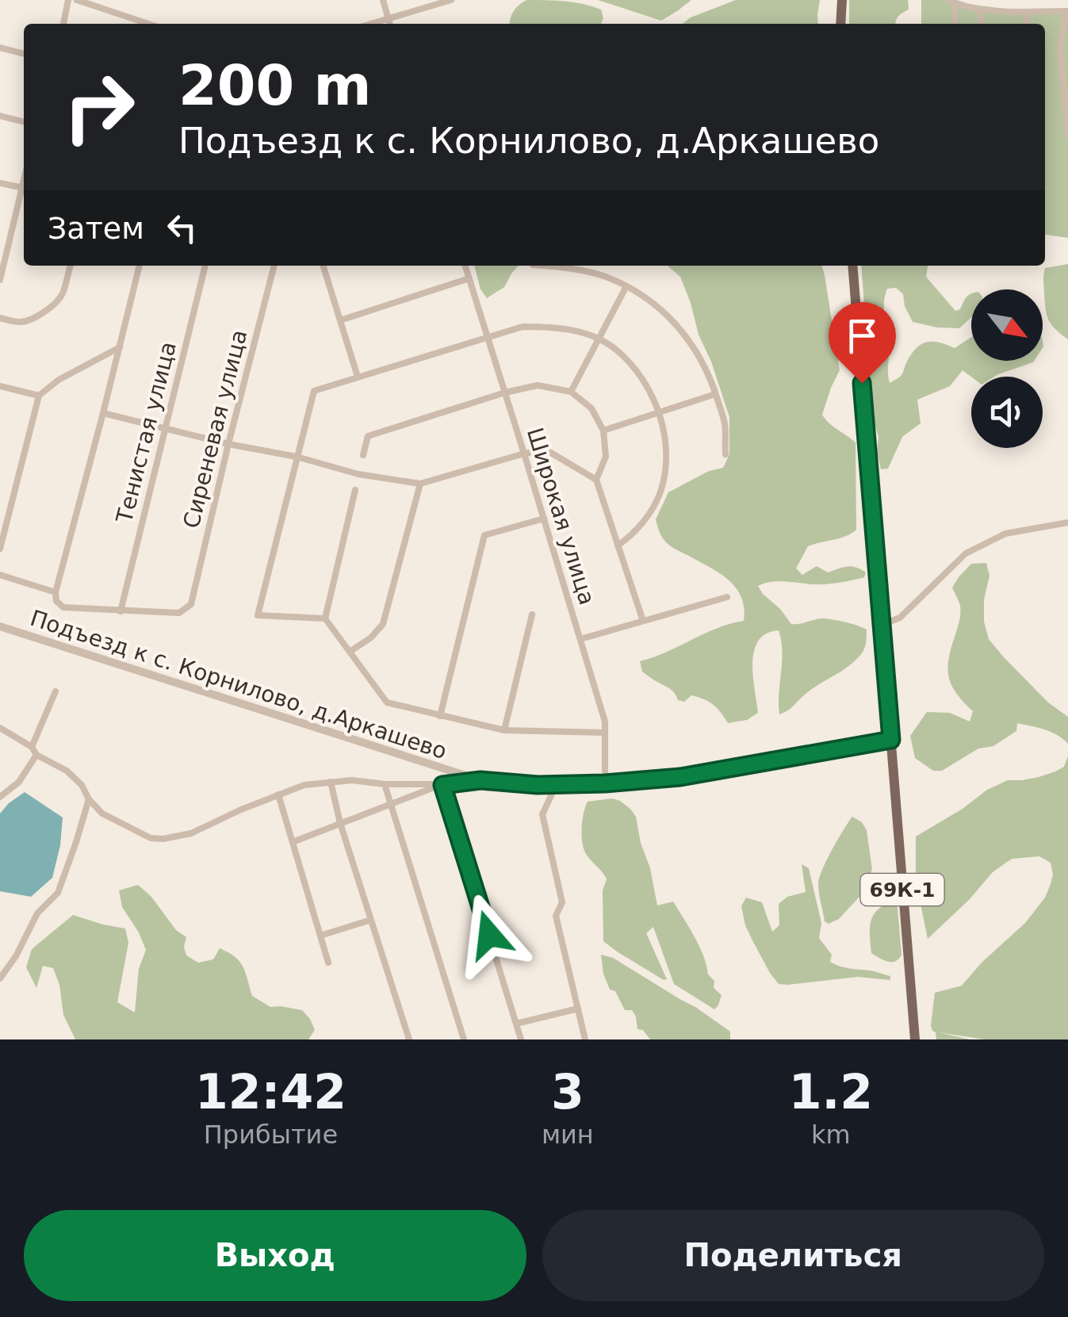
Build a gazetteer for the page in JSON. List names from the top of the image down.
{
  "streets": {
    "main road": ["69К-1"],
    "street": [
      "Сиреневая улица",
      "Тенистая улица",
      "Широкая улица",
      "Подъезд к с. Корнилово, д.Аркашево"
    ]
  },
  "crossings": [
    ["Сиреневая улица", "Тенистая улица"],
    ["Широкая улица", "Подъезд к с. Корнилово, д.Аркашево"],
    ["Подъезд к с. Корнилово, д.Аркашево", "69К-1"]
  ],
  "north": "bottom right",
  "page": {
    "turn": ["200 m", "Подъезд к с. Корнилово, д.Аркашево"],
    "then": "Затем",
    "eta": [
      "12:42",
      "Прибытие",
      "3",
      "мин",
      "1.2",
      "km"
    ],
    "buttons": ["Выход", "Поделиться"]
  }
}
